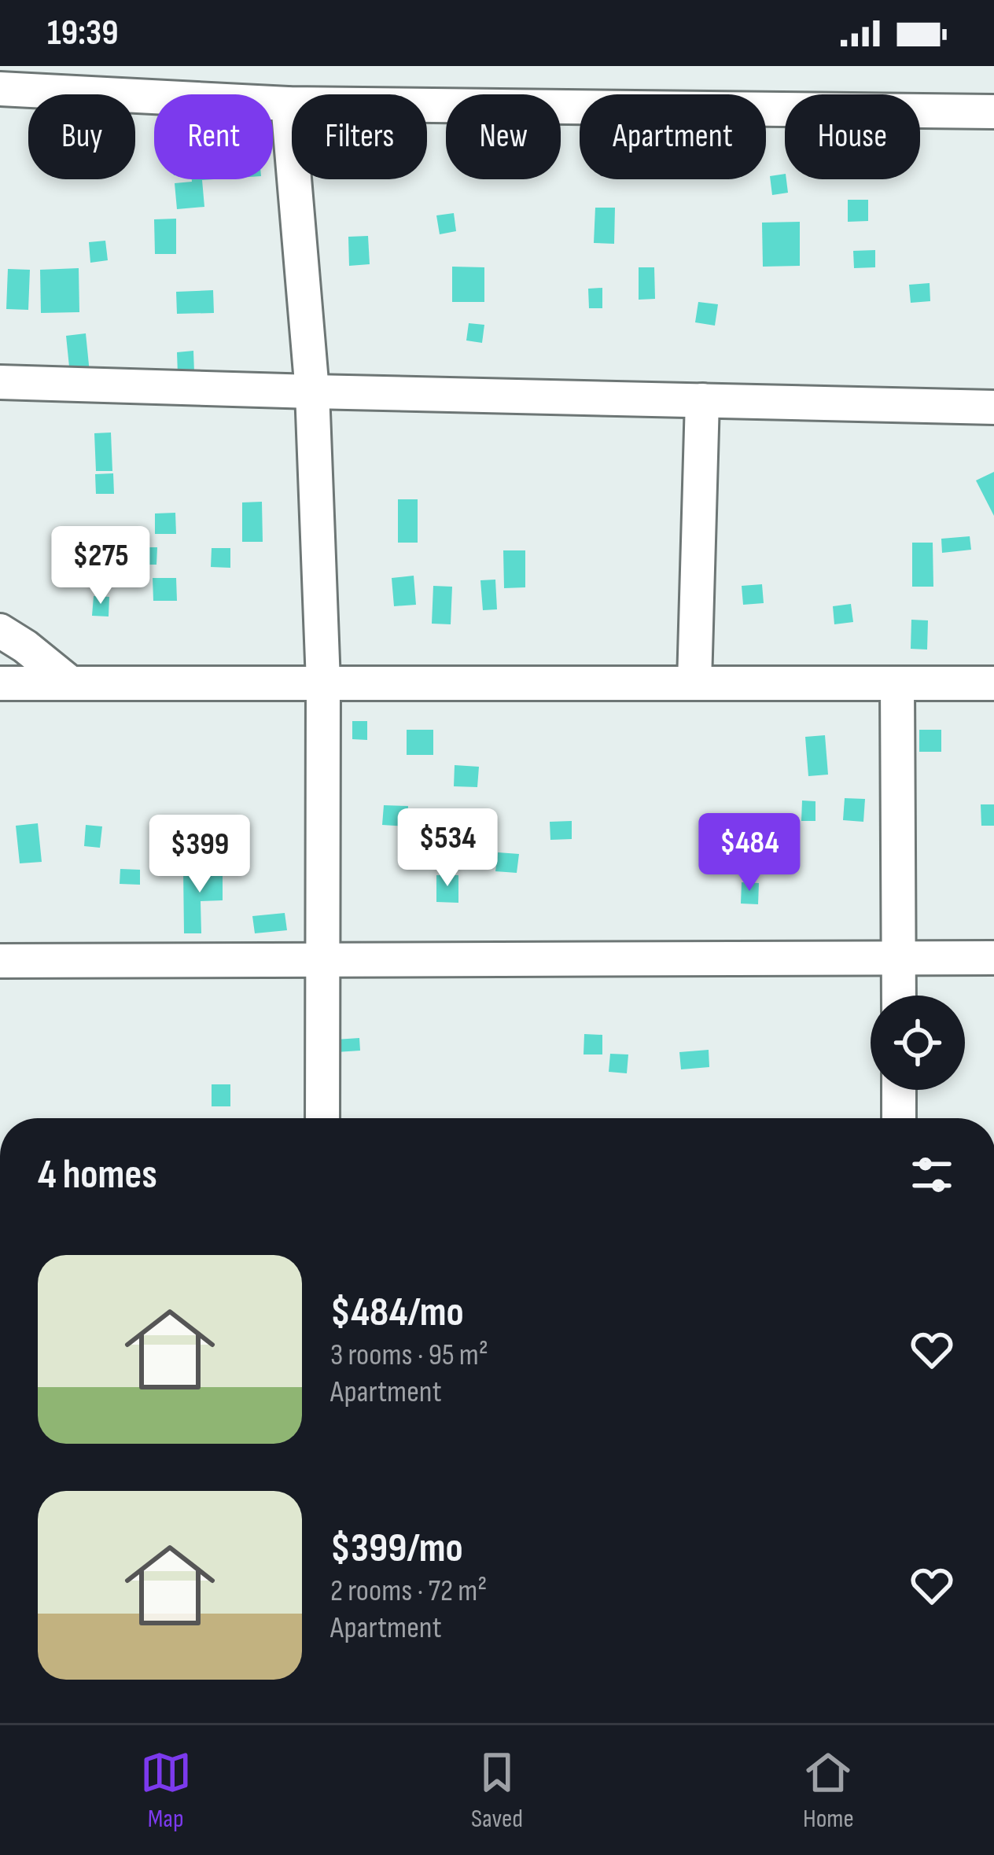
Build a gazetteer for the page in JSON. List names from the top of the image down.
{
  "page": {
    "status": "19:39",
    "chip": [
      "Buy",
      "Rent",
      "Filters",
      "New",
      "Apartment",
      "House"
    ],
    "price": [
      "$275",
      "$534",
      "$484",
      "$399"
    ],
    "heading": "4 homes",
    "list": [
      {
        "name": "$484/mo",
        "note": "3 rooms · 95 m² · Apartment"
      },
      {
        "name": "$399/mo",
        "note": "2 rooms · 72 m² · Apartment"
      }
    ],
    "tabs": ["Map", "Saved", "Home"]
  }
}
